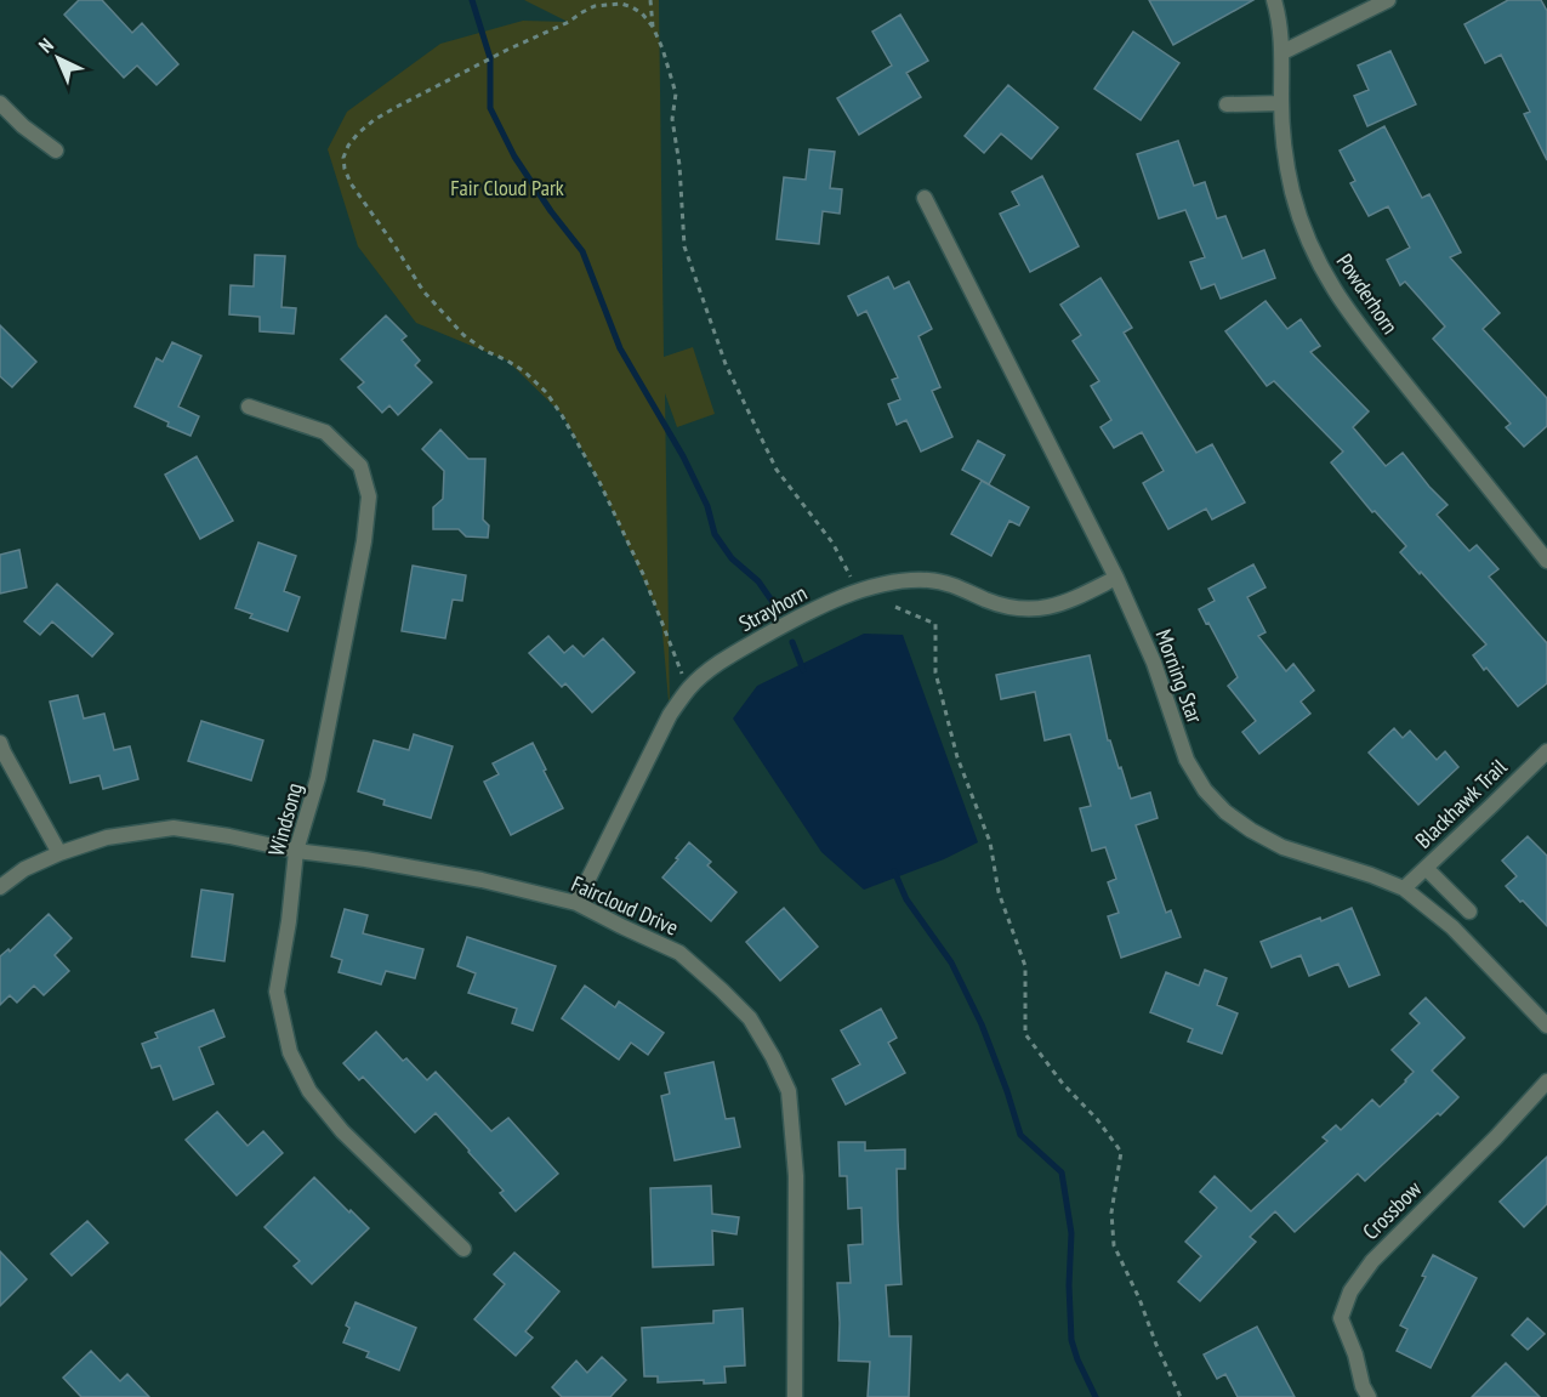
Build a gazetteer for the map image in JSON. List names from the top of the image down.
{
  "streets": {
    "street": [
      "Powderhorn",
      "Strayhorn",
      "Morning Star",
      "Blackhawk Trail",
      "Windsong",
      "Faircloud Drive",
      "Crossbow"
    ]
  },
  "crossings": [
    ["Strayhorn", "Morning Star"],
    ["Strayhorn", "Faircloud Drive"],
    ["Morning Star", "Blackhawk Trail"],
    ["Windsong", "Faircloud Drive"]
  ],
  "parks": ["Fair Cloud Park"],
  "north": "top left"
}
